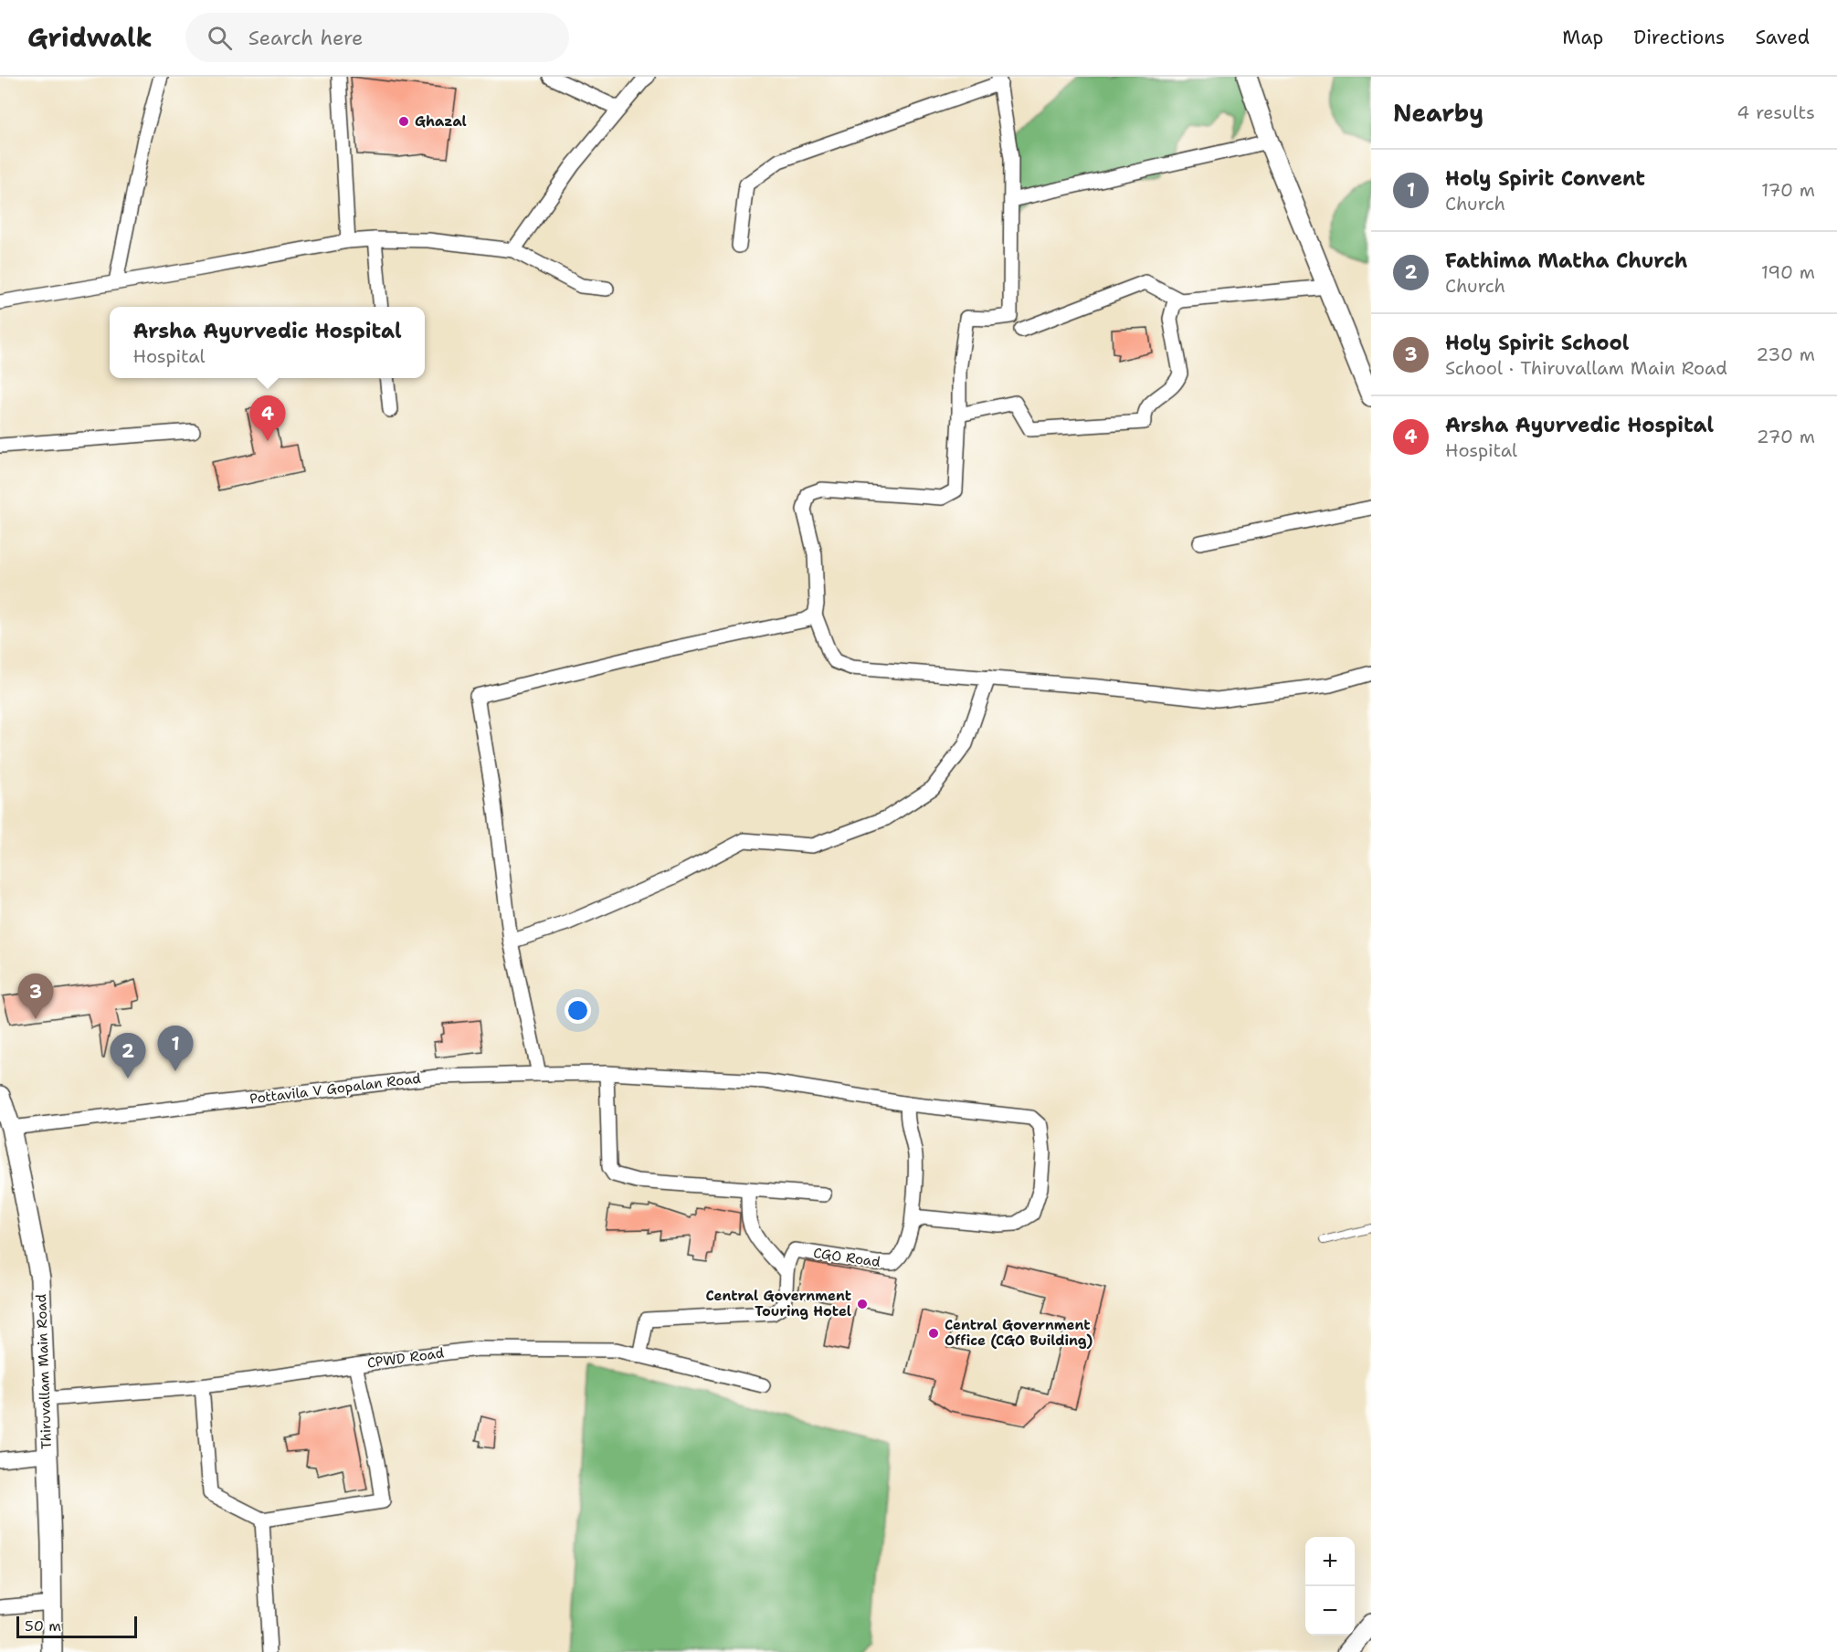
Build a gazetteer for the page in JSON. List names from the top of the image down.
{
  "streets": {
    "main road": ["Thiruvallam Main Road"],
    "street": ["Pottavila V Gopalan Road", "CGO Road", "CPWD Road"]
  },
  "crossings": [
    ["Pottavila V Gopalan Road", "CGO Road"],
    ["Pottavila V Gopalan Road", "Thiruvallam Main Road"],
    ["CGO Road", "CPWD Road"],
    ["CPWD Road", "Thiruvallam Main Road"]
  ],
  "places": ["Ghazal", "Central Government Touring Hotel", "Central Government Office (CGO Building)"],
  "scale_bar": "50 m",
  "page": {
    "header": "Gridwalk",
    "search": "Search here",
    "nav": ["Map", "Directions", "Saved"],
    "heading": ["Nearby", "4 results"],
    "list": [
      {
        "mark": "1",
        "name": "Holy Spirit Convent",
        "note": "Church",
        "value": "170 m"
      },
      {
        "mark": "2",
        "name": "Fathima Matha Church",
        "note": "Church",
        "value": "190 m"
      },
      {
        "mark": "3",
        "name": "Holy Spirit School",
        "note": "School · Thiruvallam Main Road",
        "value": "230 m"
      },
      {
        "mark": "4",
        "name": "Arsha Ayurvedic Hospital",
        "note": "Hospital",
        "value": "270 m"
      }
    ],
    "popup": ["Arsha Ayurvedic Hospital", "Hospital"],
    "pins": [
      "4",
      "3",
      "1",
      "2"
    ],
    "map_buttons": ["+", "−"],
    "scale": "50 m"
  }
}
